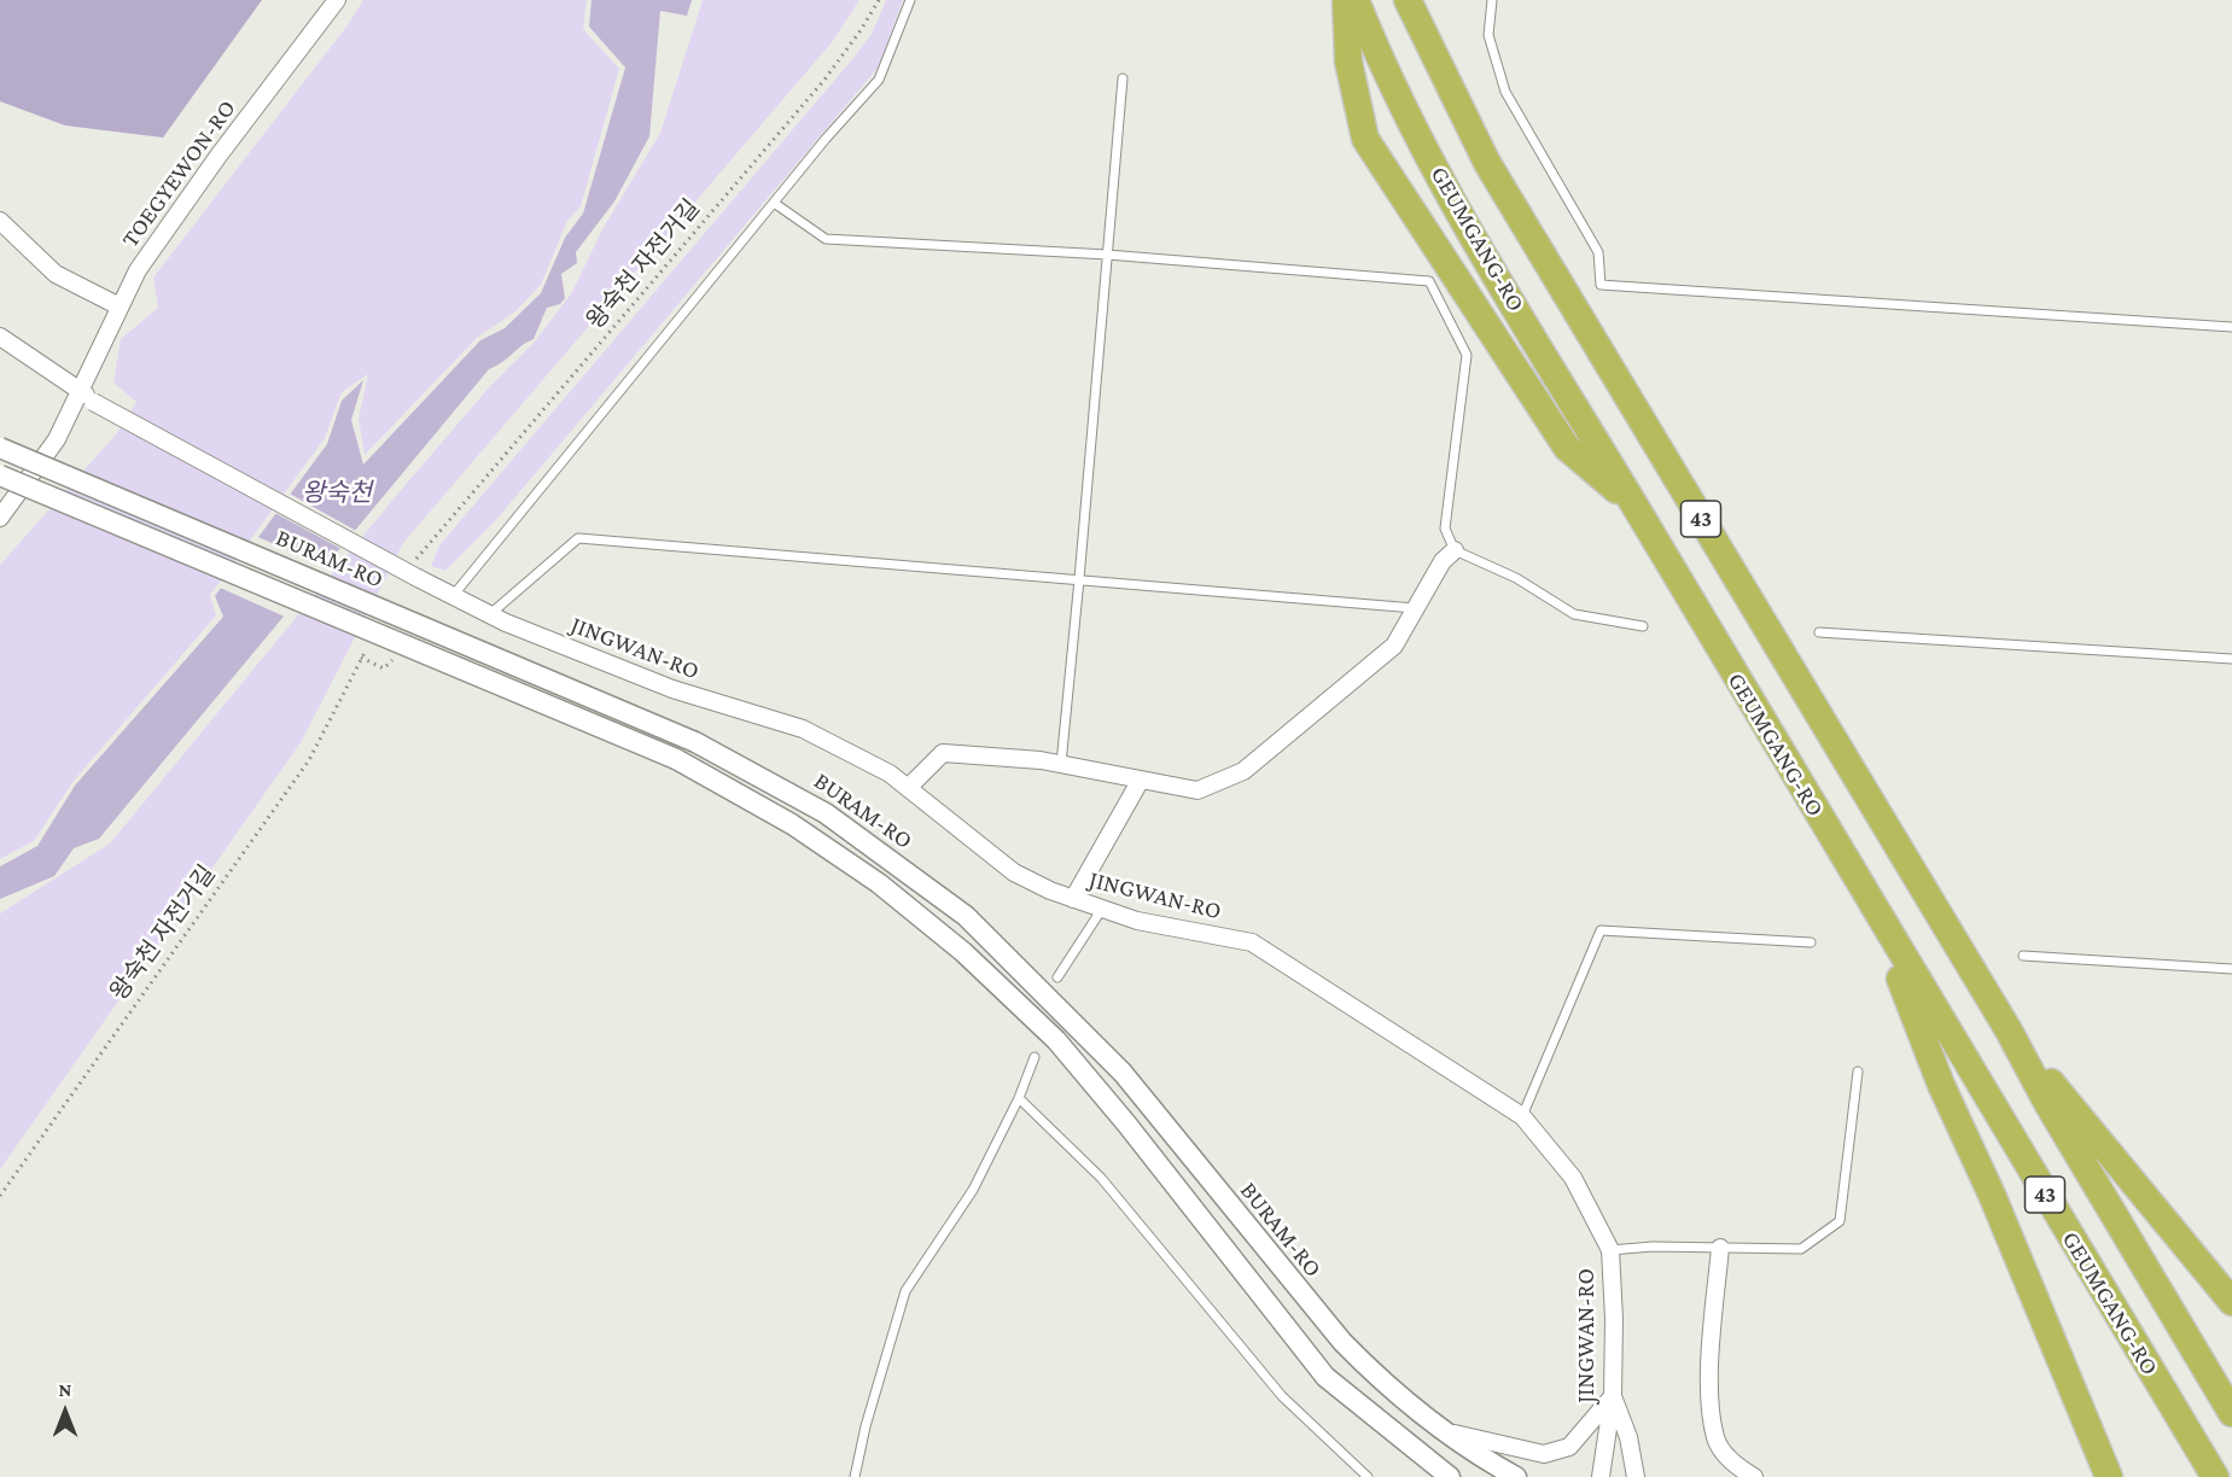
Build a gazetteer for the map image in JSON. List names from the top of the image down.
{
  "streets": {
    "highway": ["GEUMGANG-RO", "43"],
    "street": ["TOEGYEWON-RO", "BURAM-RO", "JINGWAN-RO"],
    "path": ["왕숙천 자전거길"]
  },
  "crossings": [
    ["TOEGYEWON-RO", "JINGWAN-RO"]
  ],
  "water": ["왕숙천"],
  "north": "top"
}
